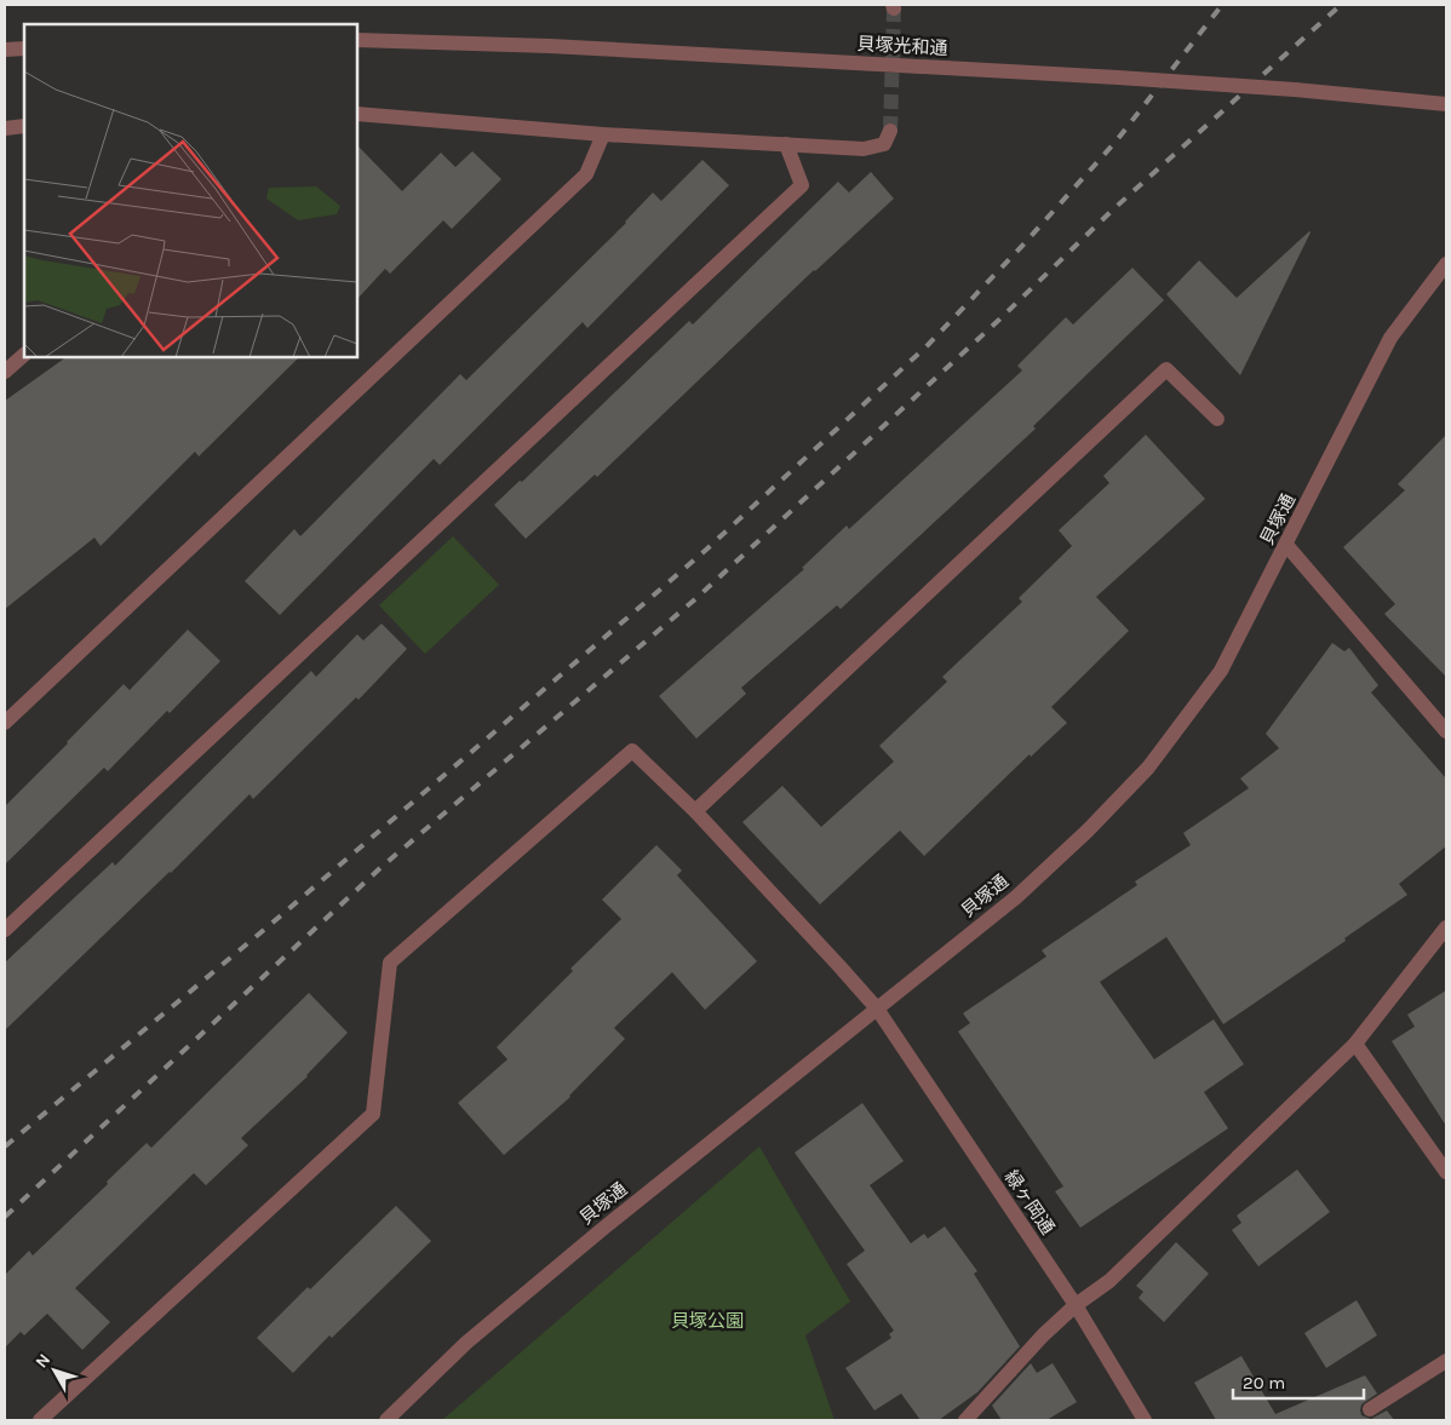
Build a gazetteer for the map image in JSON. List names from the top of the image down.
{
  "streets": {
    "street": ["貝塚光和通", "貝塚通", "緑ヶ岡通"]
  },
  "crossings": [
    ["貝塚通", "緑ヶ岡通"]
  ],
  "parks": ["貝塚公園"],
  "scale_bar": "20 m",
  "north": "top left"
}
